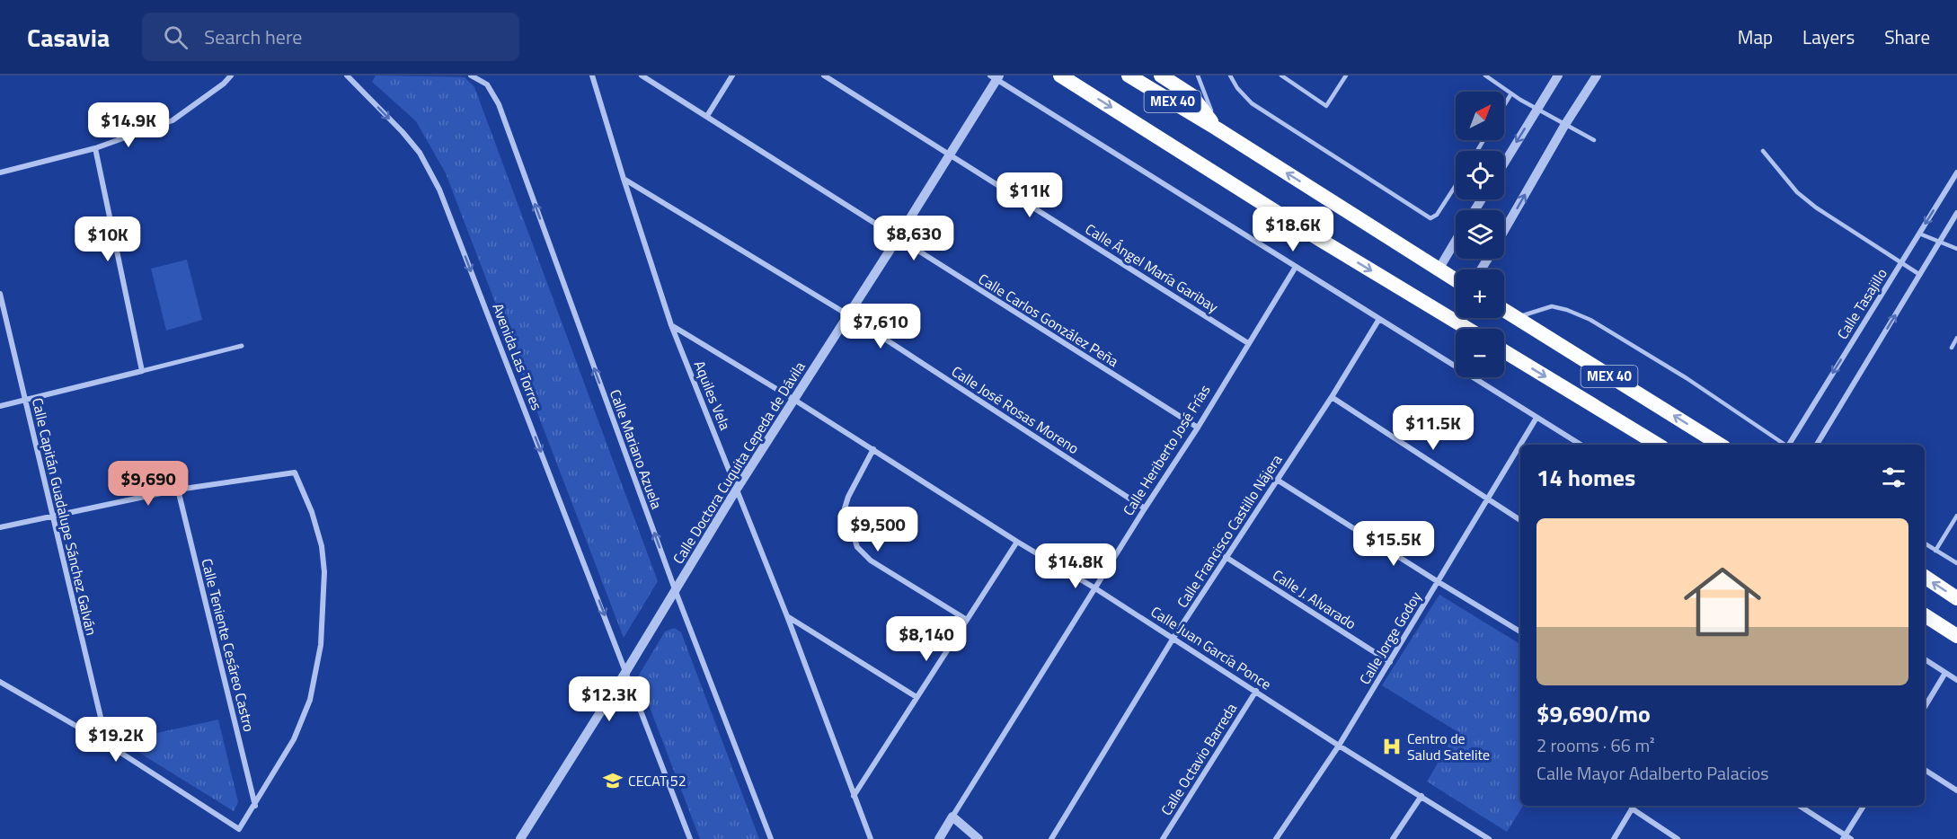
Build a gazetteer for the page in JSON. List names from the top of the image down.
{
  "streets": {
    "highway": ["MEX 40"],
    "street": [
      "Calle Ángel María Garibay",
      "Calle Tasajillo",
      "Calle Carlos González Peña",
      "Avenida Las Torres",
      "Aquiles Vela",
      "Calle José Rosas Moreno",
      "Calle Mariano Azuela",
      "Calle Heriberto José Frías",
      "Calle Doctora Cuquita Cepeda de Dávila",
      "Calle Capitán Guadalupe Sánchez Galván",
      "Calle Francisco Castillo Nájera",
      "Calle J. Alvarado",
      "Calle Jorge Godoy",
      "Calle Teniente Cesáreo Castro",
      "Calle Juan García Ponce",
      "Calle Octavio Barreda"
    ]
  },
  "crossings": [
    ["Calle Ángel María Garibay", "Calle Heriberto José Frías"],
    ["Calle Ángel María Garibay", "Calle Doctora Cuquita Cepeda de Dávila"],
    ["Calle Carlos González Peña", "Calle Heriberto José Frías"],
    ["Calle Carlos González Peña", "Calle Doctora Cuquita Cepeda de Dávila"],
    ["Avenida Las Torres", "Calle Doctora Cuquita Cepeda de Dávila"],
    ["Aquiles Vela", "Calle José Rosas Moreno"],
    ["Aquiles Vela", "Calle Doctora Cuquita Cepeda de Dávila"],
    ["Aquiles Vela", "Calle Juan García Ponce"],
    ["Calle José Rosas Moreno", "Calle Heriberto José Frías"],
    ["Calle José Rosas Moreno", "Calle Doctora Cuquita Cepeda de Dávila"],
    ["Calle Mariano Azuela", "Calle Doctora Cuquita Cepeda de Dávila"],
    ["Calle Heriberto José Frías", "Calle Juan García Ponce"],
    ["Calle Doctora Cuquita Cepeda de Dávila", "Calle Juan García Ponce"],
    ["Calle Francisco Castillo Nájera", "Calle J. Alvarado"],
    ["Calle Francisco Castillo Nájera", "Calle Juan García Ponce"],
    ["Calle J. Alvarado", "Calle Jorge Godoy"],
    ["Calle Jorge Godoy", "Calle Juan García Ponce"],
    ["Calle Juan García Ponce", "Calle Octavio Barreda"]
  ],
  "one_way": ["Avenida Las Torres", "Calle Mariano Azuela"],
  "places": {
    "hospital": ["Centro de Salud Satelite"],
    "school or university": ["CECAT 52"]
  },
  "north": "top right",
  "page": {
    "header": "Casavia",
    "search": "Search here",
    "nav": ["Map", "Layers", "Share"],
    "map_buttons": ["+", "−"],
    "price": [
      "$14.9K",
      "$11K",
      "$18.6K",
      "$8,630",
      "$10K",
      "$7,610",
      "$11.5K",
      "$9,690",
      "$9,500",
      "$15.5K",
      "$14.8K",
      "$8,140",
      "$12.3K",
      "$19.2K"
    ],
    "heading": "14 homes",
    "list": [
      {
        "name": "$9,690/mo",
        "note": "2 rooms · 66 m² · Calle Mayor Adalberto Palacios"
      }
    ]
  }
}
